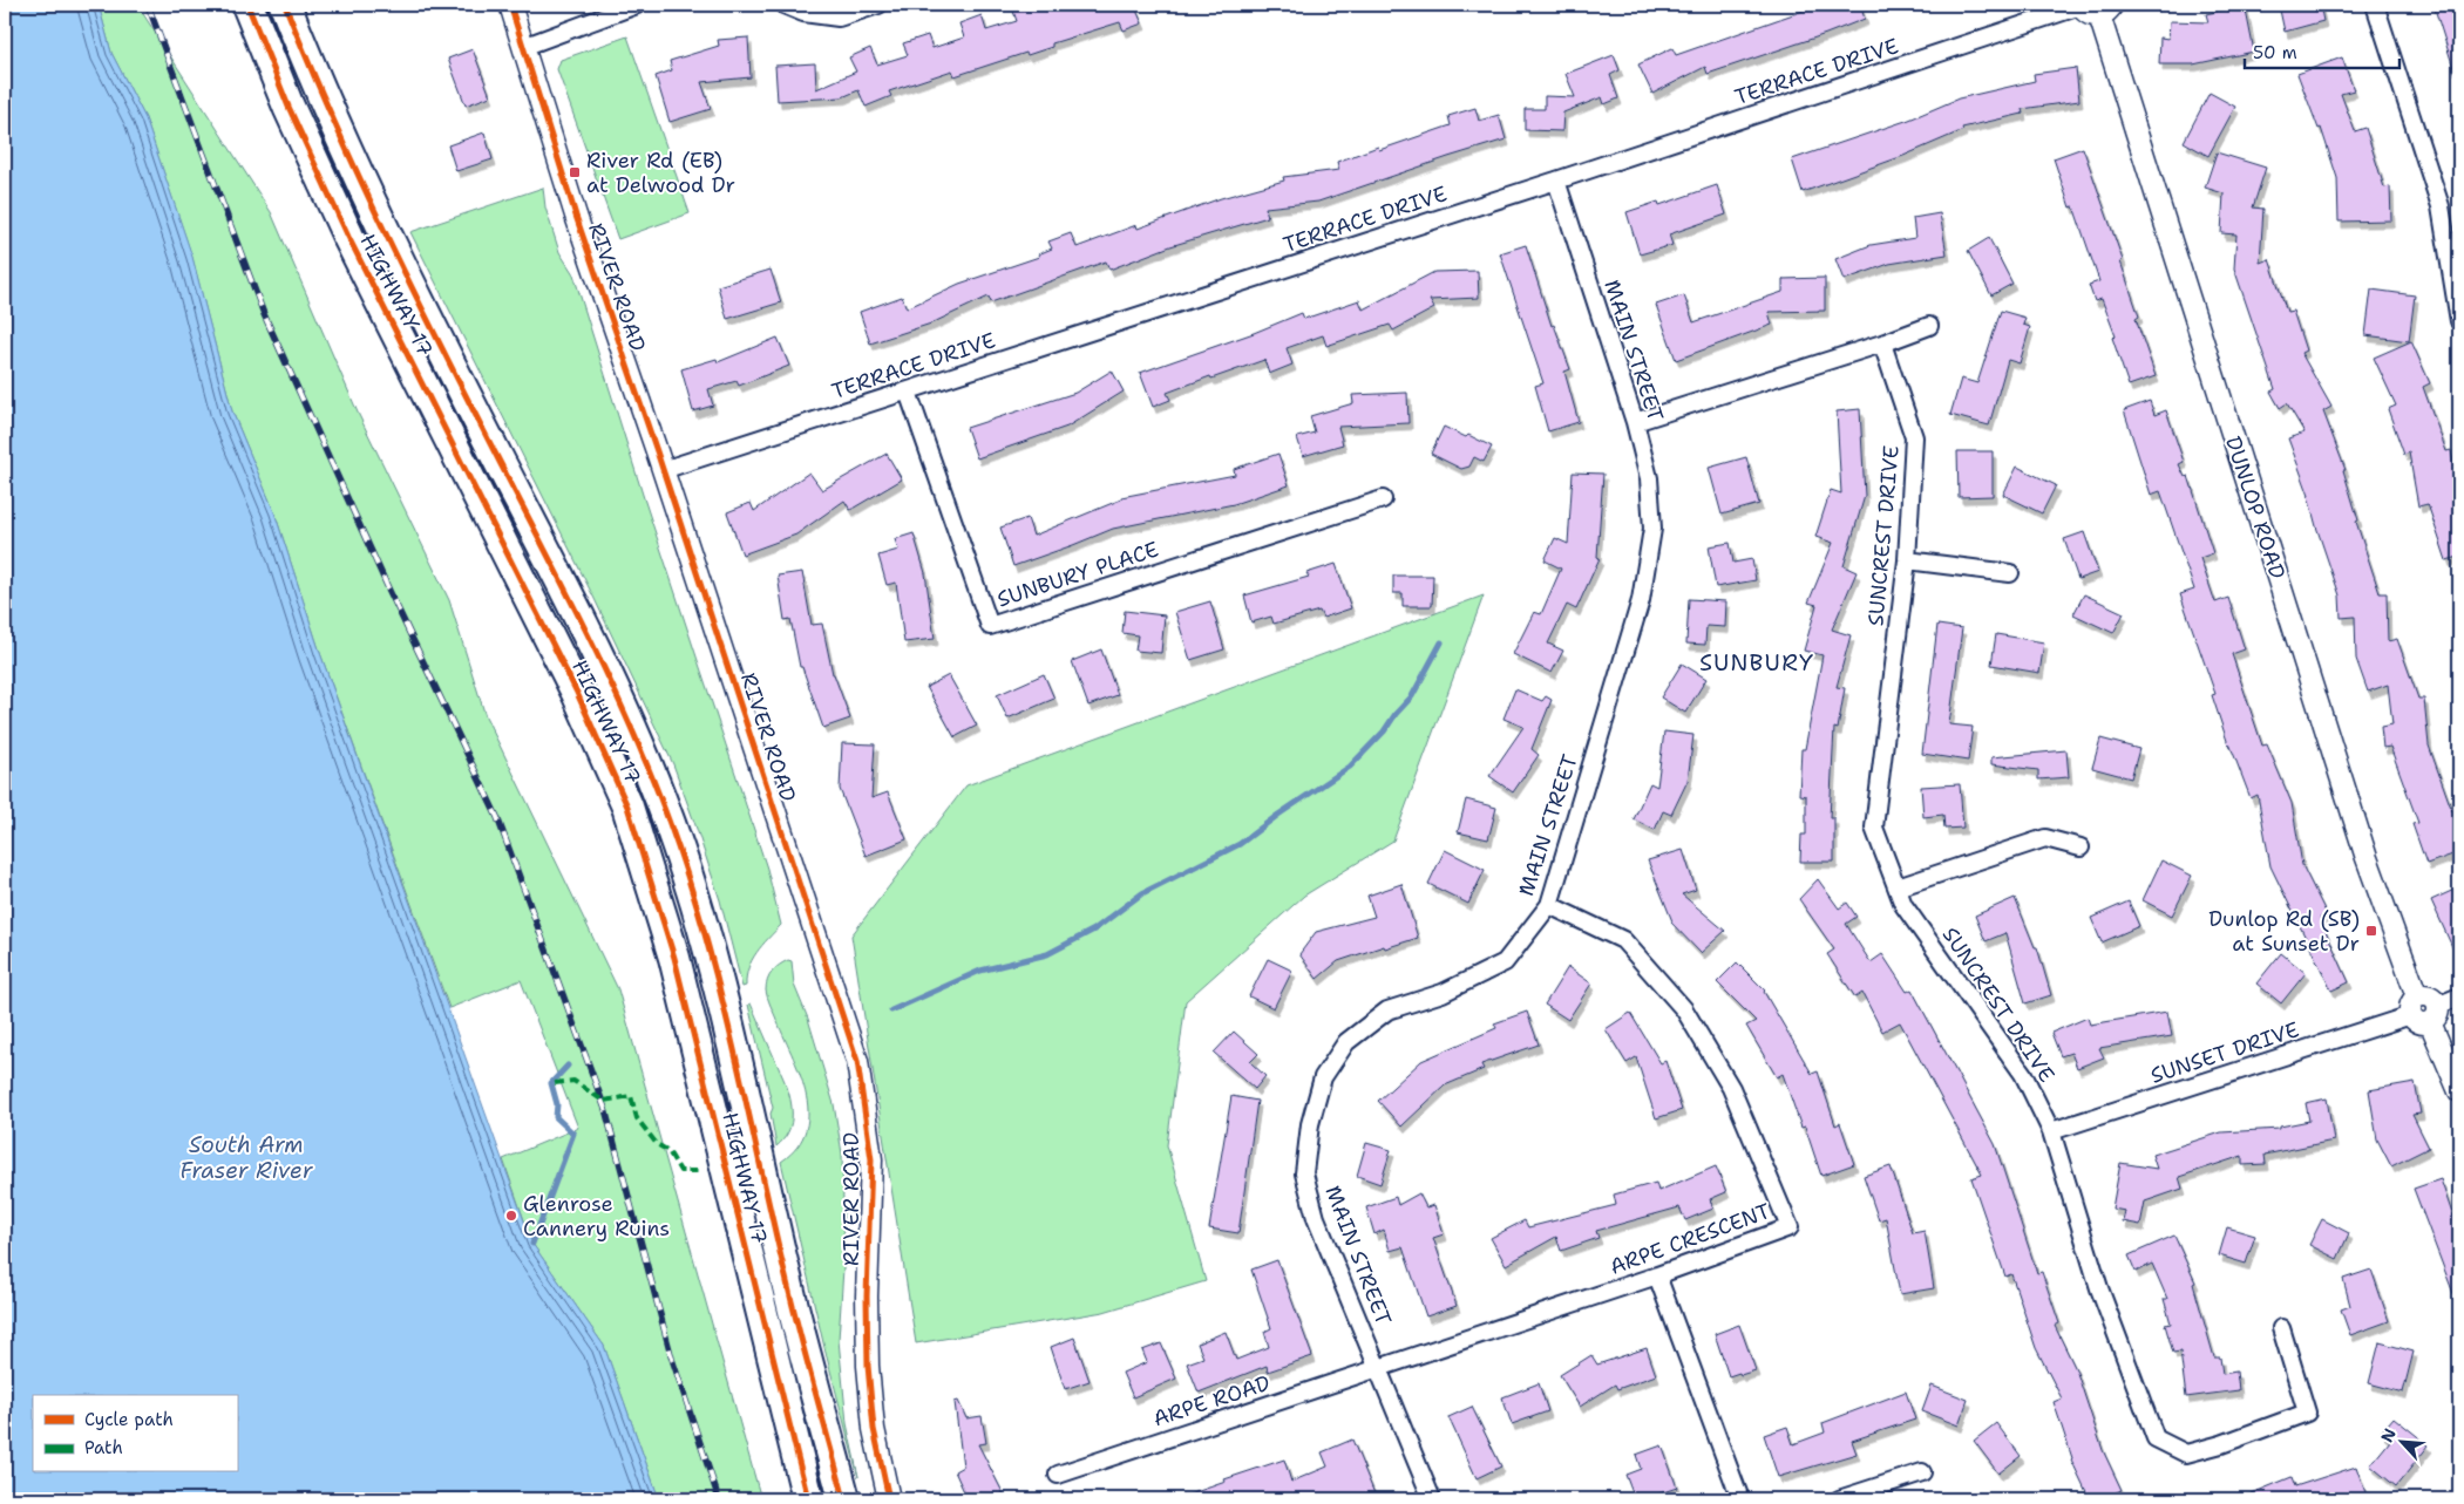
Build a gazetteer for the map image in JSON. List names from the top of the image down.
{
  "streets": {
    "highway": ["HIGHWAY 17"],
    "street": [
      "TERRACE DRIVE",
      "RIVER ROAD",
      "MAIN STREET",
      "DUNLOP ROAD",
      "SUNCREST DRIVE",
      "SUNBURY PLACE",
      "SUNSET DRIVE",
      "ARPE CRESCENT",
      "ARPE ROAD"
    ]
  },
  "crossings": [
    ["TERRACE DRIVE", "RIVER ROAD"],
    ["TERRACE DRIVE", "MAIN STREET"],
    ["TERRACE DRIVE", "DUNLOP ROAD"],
    ["TERRACE DRIVE", "SUNBURY PLACE"],
    ["MAIN STREET", "ARPE CRESCENT"],
    ["MAIN STREET", "ARPE ROAD"],
    ["DUNLOP ROAD", "SUNSET DRIVE"],
    ["SUNCREST DRIVE", "SUNSET DRIVE"],
    ["ARPE CRESCENT", "ARPE ROAD"]
  ],
  "districts": ["SUNBURY"],
  "water": ["South Arm Fraser River"],
  "places": {
    "transit": ["River Rd (EB) at Delwood Dr", "Dunlop Rd (SB) at Sunset Dr"],
    "other": ["Glenrose Cannery Ruins"]
  },
  "legend": ["Cycle path", "Path"],
  "scale_bar": "50 m",
  "north": "top left"
}
